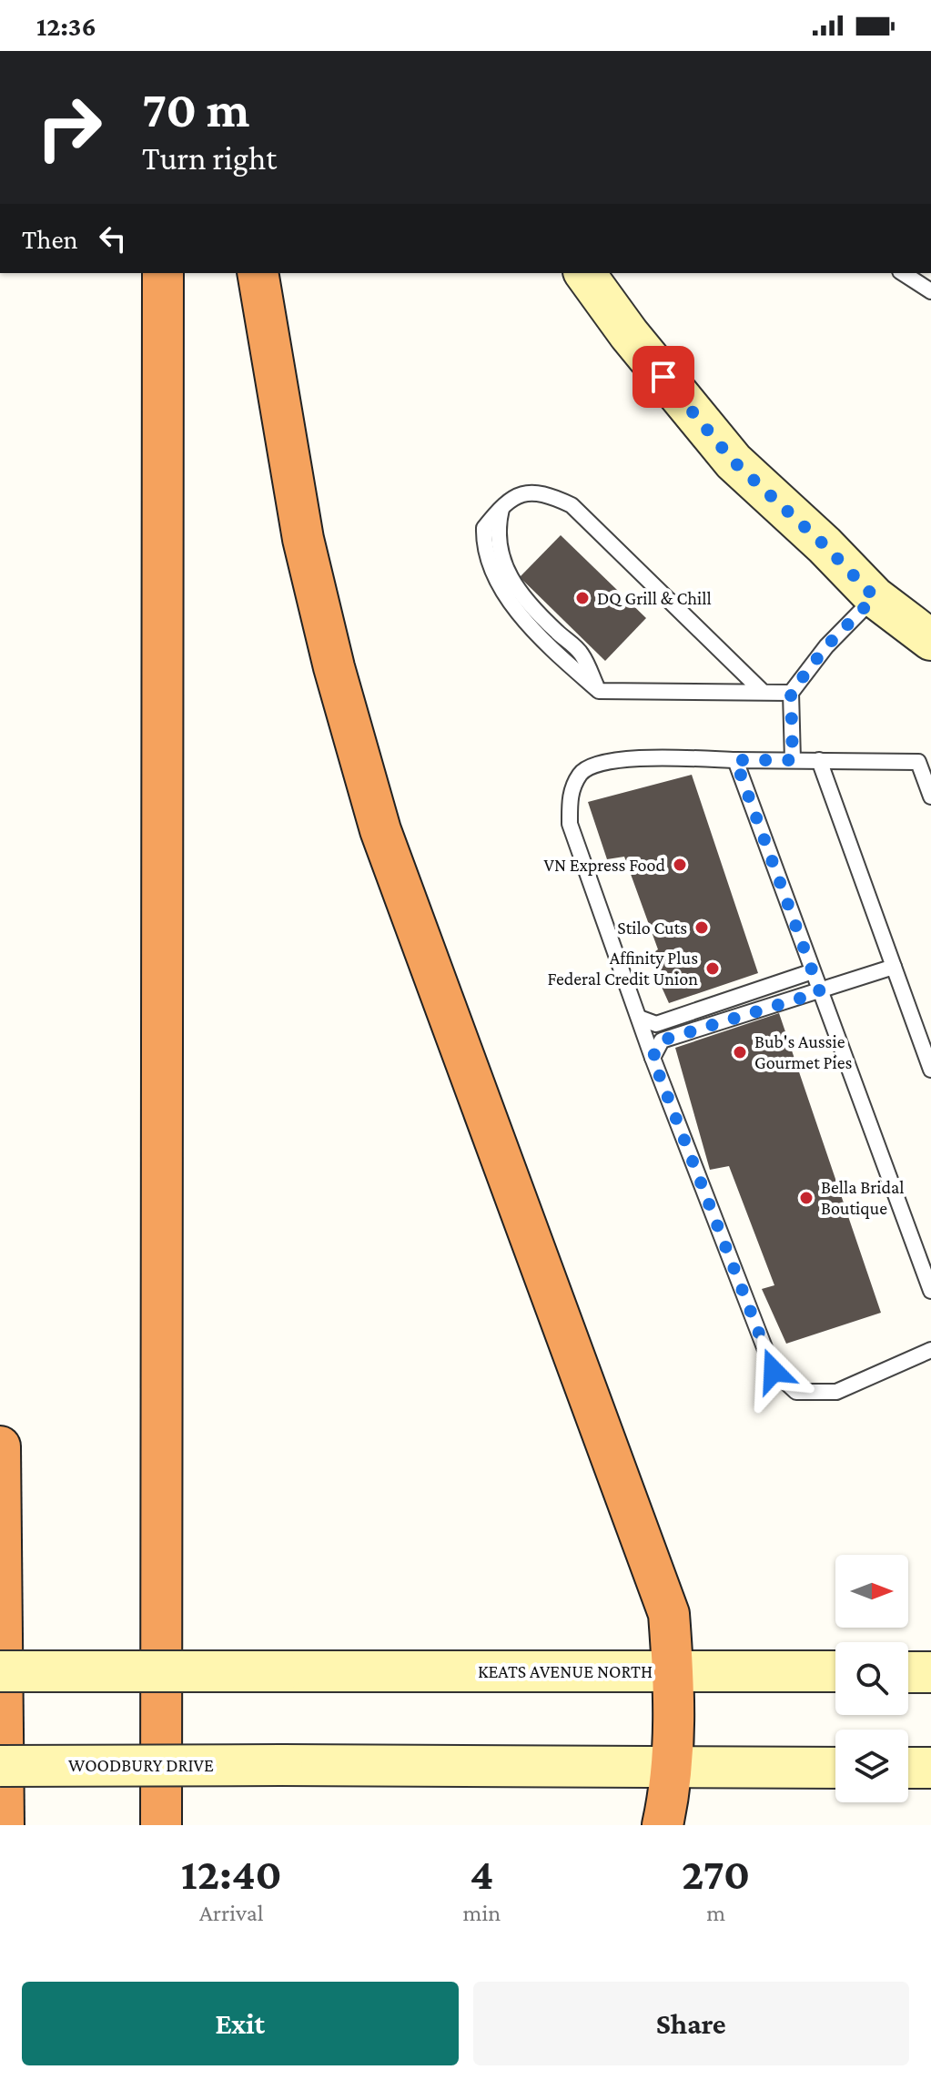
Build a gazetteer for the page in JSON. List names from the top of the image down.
{
  "streets": {
    "main road": ["KEATS AVENUE NORTH", "WOODBURY DRIVE"]
  },
  "places": [
    "DQ Grill & Chill",
    "VN Express Food",
    "Stilo Cuts",
    "Affinity Plus Federal Credit Union",
    "Bub's Aussie Gourmet Pies",
    "Bella Bridal Boutique"
  ],
  "north": "right",
  "page": {
    "status": "12:36",
    "turn": ["70 m", "Turn right"],
    "then": "Then",
    "eta": [
      "12:40",
      "Arrival",
      "4",
      "min",
      "270",
      "m"
    ],
    "buttons": ["Exit", "Share"]
  }
}
